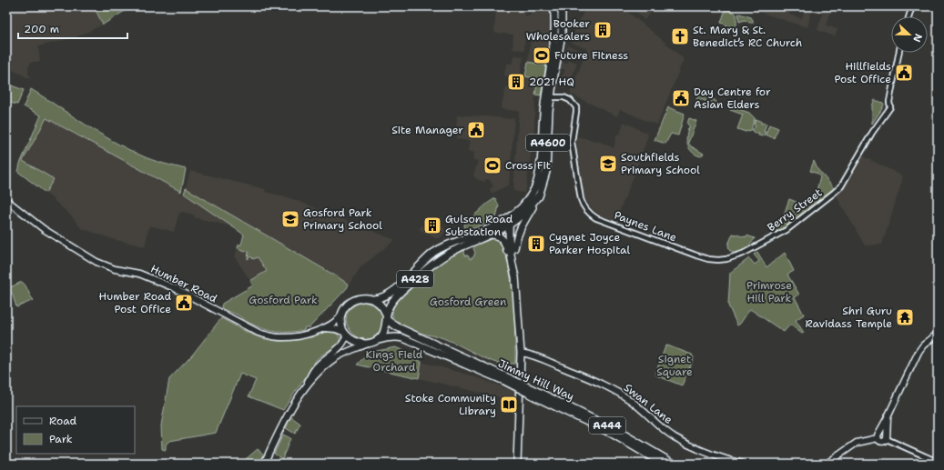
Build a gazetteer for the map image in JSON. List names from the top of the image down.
{
  "streets": {
    "highway": [
      "A4600",
      "A428",
      "Jimmy Hill Way",
      "A444"
    ],
    "main road": ["Humber Road", "Swan Lane"],
    "street": ["Berry Street", "Paynes Lane"]
  },
  "crossings": [
    ["A4600", "Paynes Lane"],
    ["A4600", "A428"],
    ["A4600", "Swan Lane"],
    ["Berry Street", "Paynes Lane"],
    ["A428", "Humber Road"],
    ["A428", "Jimmy Hill Way"],
    ["Humber Road", "Jimmy Hill Way"]
  ],
  "parks": [
    "Primrose Hill Park",
    "Gosford Park",
    "Gosford Green",
    "Kings Field Orchard",
    "Signet Square"
  ],
  "places": {
    "building": [
      "Booker Wholesalers",
      "2021 HQ",
      "Gulson Road Substation",
      "Cygnet Joyce Parker Hospital"
    ],
    "church": ["St. Mary & St. Benedict’s RC Church"],
    "sports": ["Future Fitness", "Cross Fit"],
    "public building": [
      "Hillfields Post Office",
      "Day Centre for Asian Elders",
      "Site Manager",
      "Humber Road Post Office"
    ],
    "school or university": ["Southfields Primary School", "Gosford Park Primary School"],
    "temple": ["Shri Guru Ravidass Temple"],
    "library": ["Stoke Community Library"]
  },
  "legend": ["Road", "Park"],
  "scale_bar": "200 m",
  "north": "right"
}
